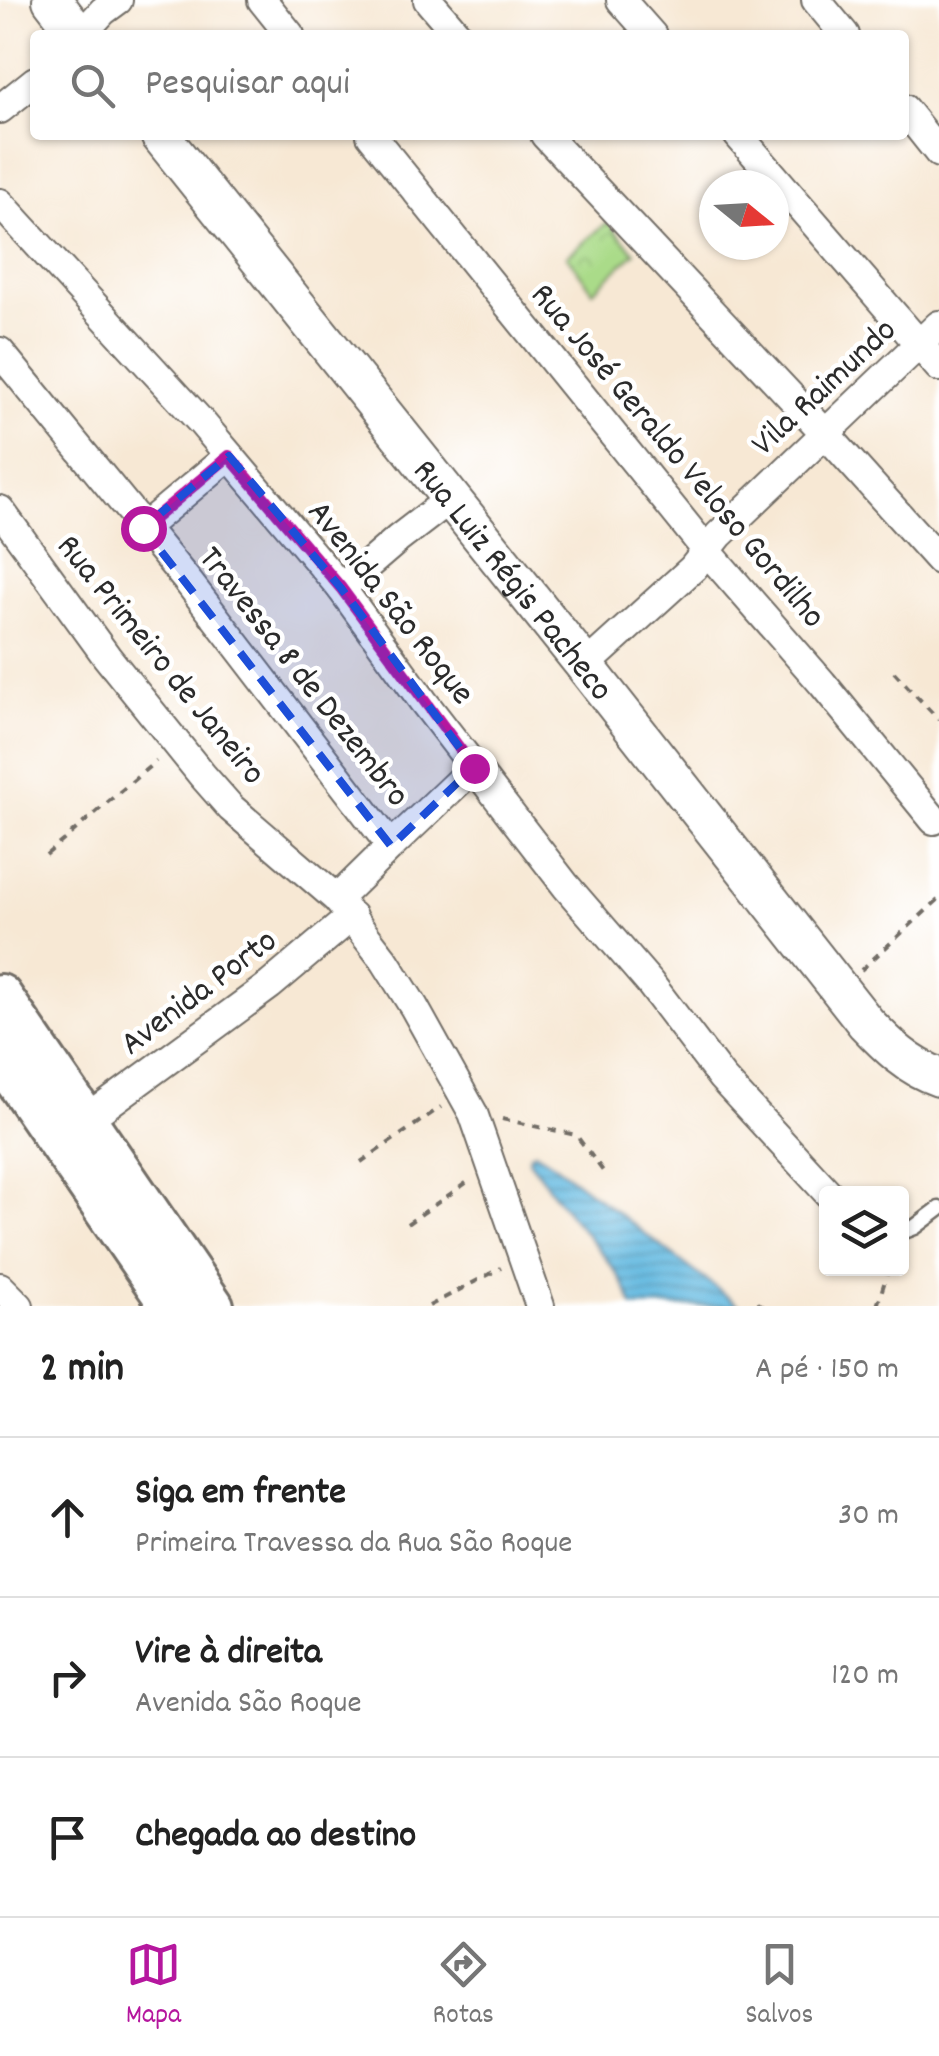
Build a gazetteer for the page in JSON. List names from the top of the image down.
{
  "streets": {
    "main road": ["Rua Luiz Régis Pacheco"],
    "street": [
      "Vila Raimundo",
      "Rua José Geraldo Veloso Gordilho",
      "Avenida São Roque",
      "Rua Primeiro de Janeiro",
      "Travessa 8 de Dezembro",
      "Avenida Porto"
    ]
  },
  "crossings": [
    ["Vila Raimundo", "Rua José Geraldo Veloso Gordilho"],
    ["Vila Raimundo", "Rua Luiz Régis Pacheco"],
    ["Rua Primeiro de Janeiro", "Travessa 8 de Dezembro"],
    ["Rua Primeiro de Janeiro", "Avenida Porto"],
    ["Travessa 8 de Dezembro", "Avenida Porto"]
  ],
  "north": "right",
  "page": {
    "search": "Pesquisar aqui",
    "heading": ["2 min", "A pé · 150 m"],
    "list": [
      ["Siga em frente", "Primeira Travessa da Rua São Roque", "30 m"],
      ["Vire à direita", "Avenida São Roque", "120 m"],
      "Chegada ao destino"
    ],
    "nav": ["Mapa", "Rotas", "Salvos"]
  }
}
